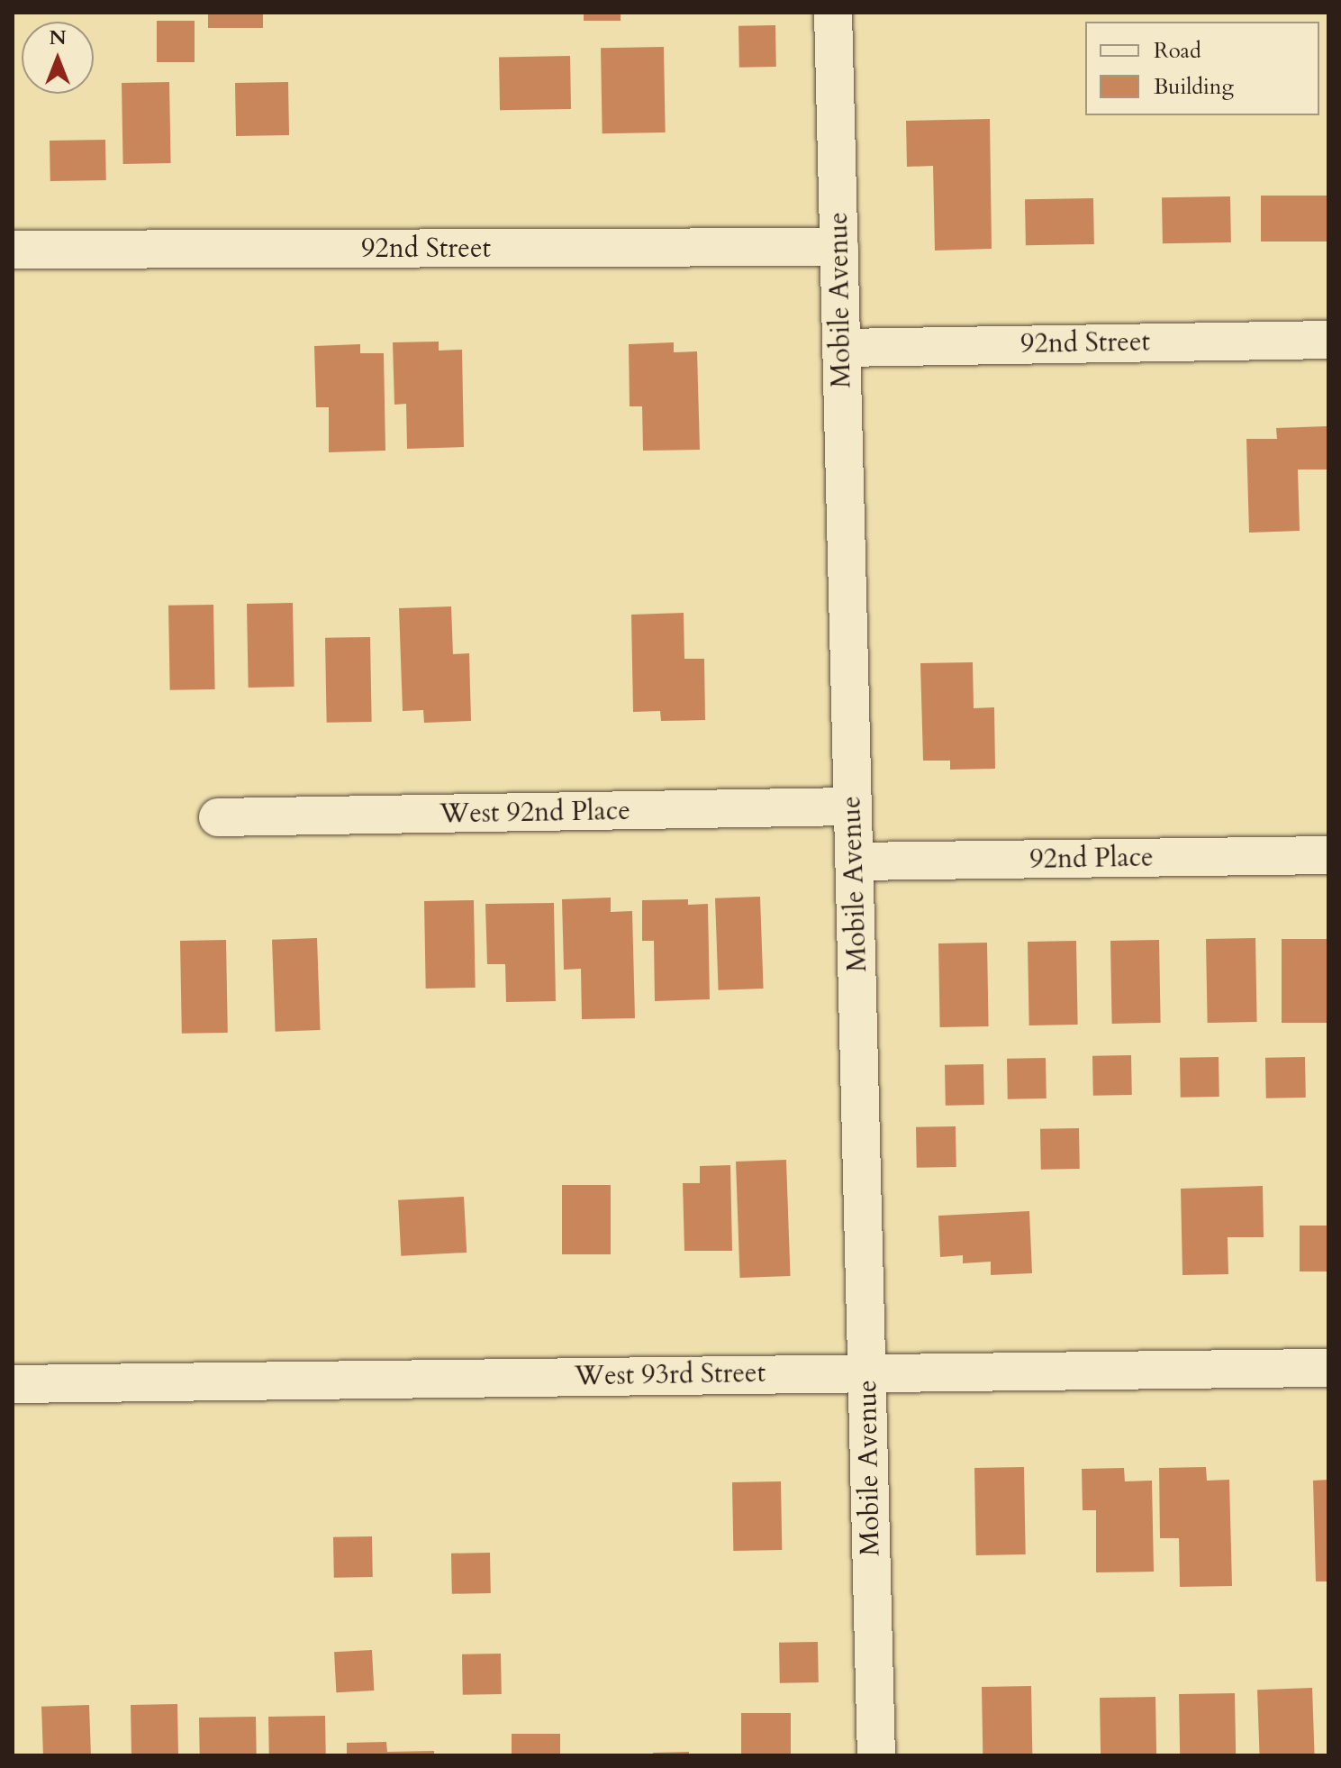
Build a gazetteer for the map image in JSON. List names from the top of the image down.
{
  "streets": {
    "street": [
      "92nd Street",
      "Mobile Avenue",
      "West 92nd Place",
      "92nd Place",
      "West 93rd Street"
    ]
  },
  "crossings": [
    ["92nd Street", "Mobile Avenue"],
    ["Mobile Avenue", "West 92nd Place"],
    ["Mobile Avenue", "92nd Place"],
    ["Mobile Avenue", "West 93rd Street"]
  ],
  "legend": ["Road", "Building"],
  "north": "top"
}
